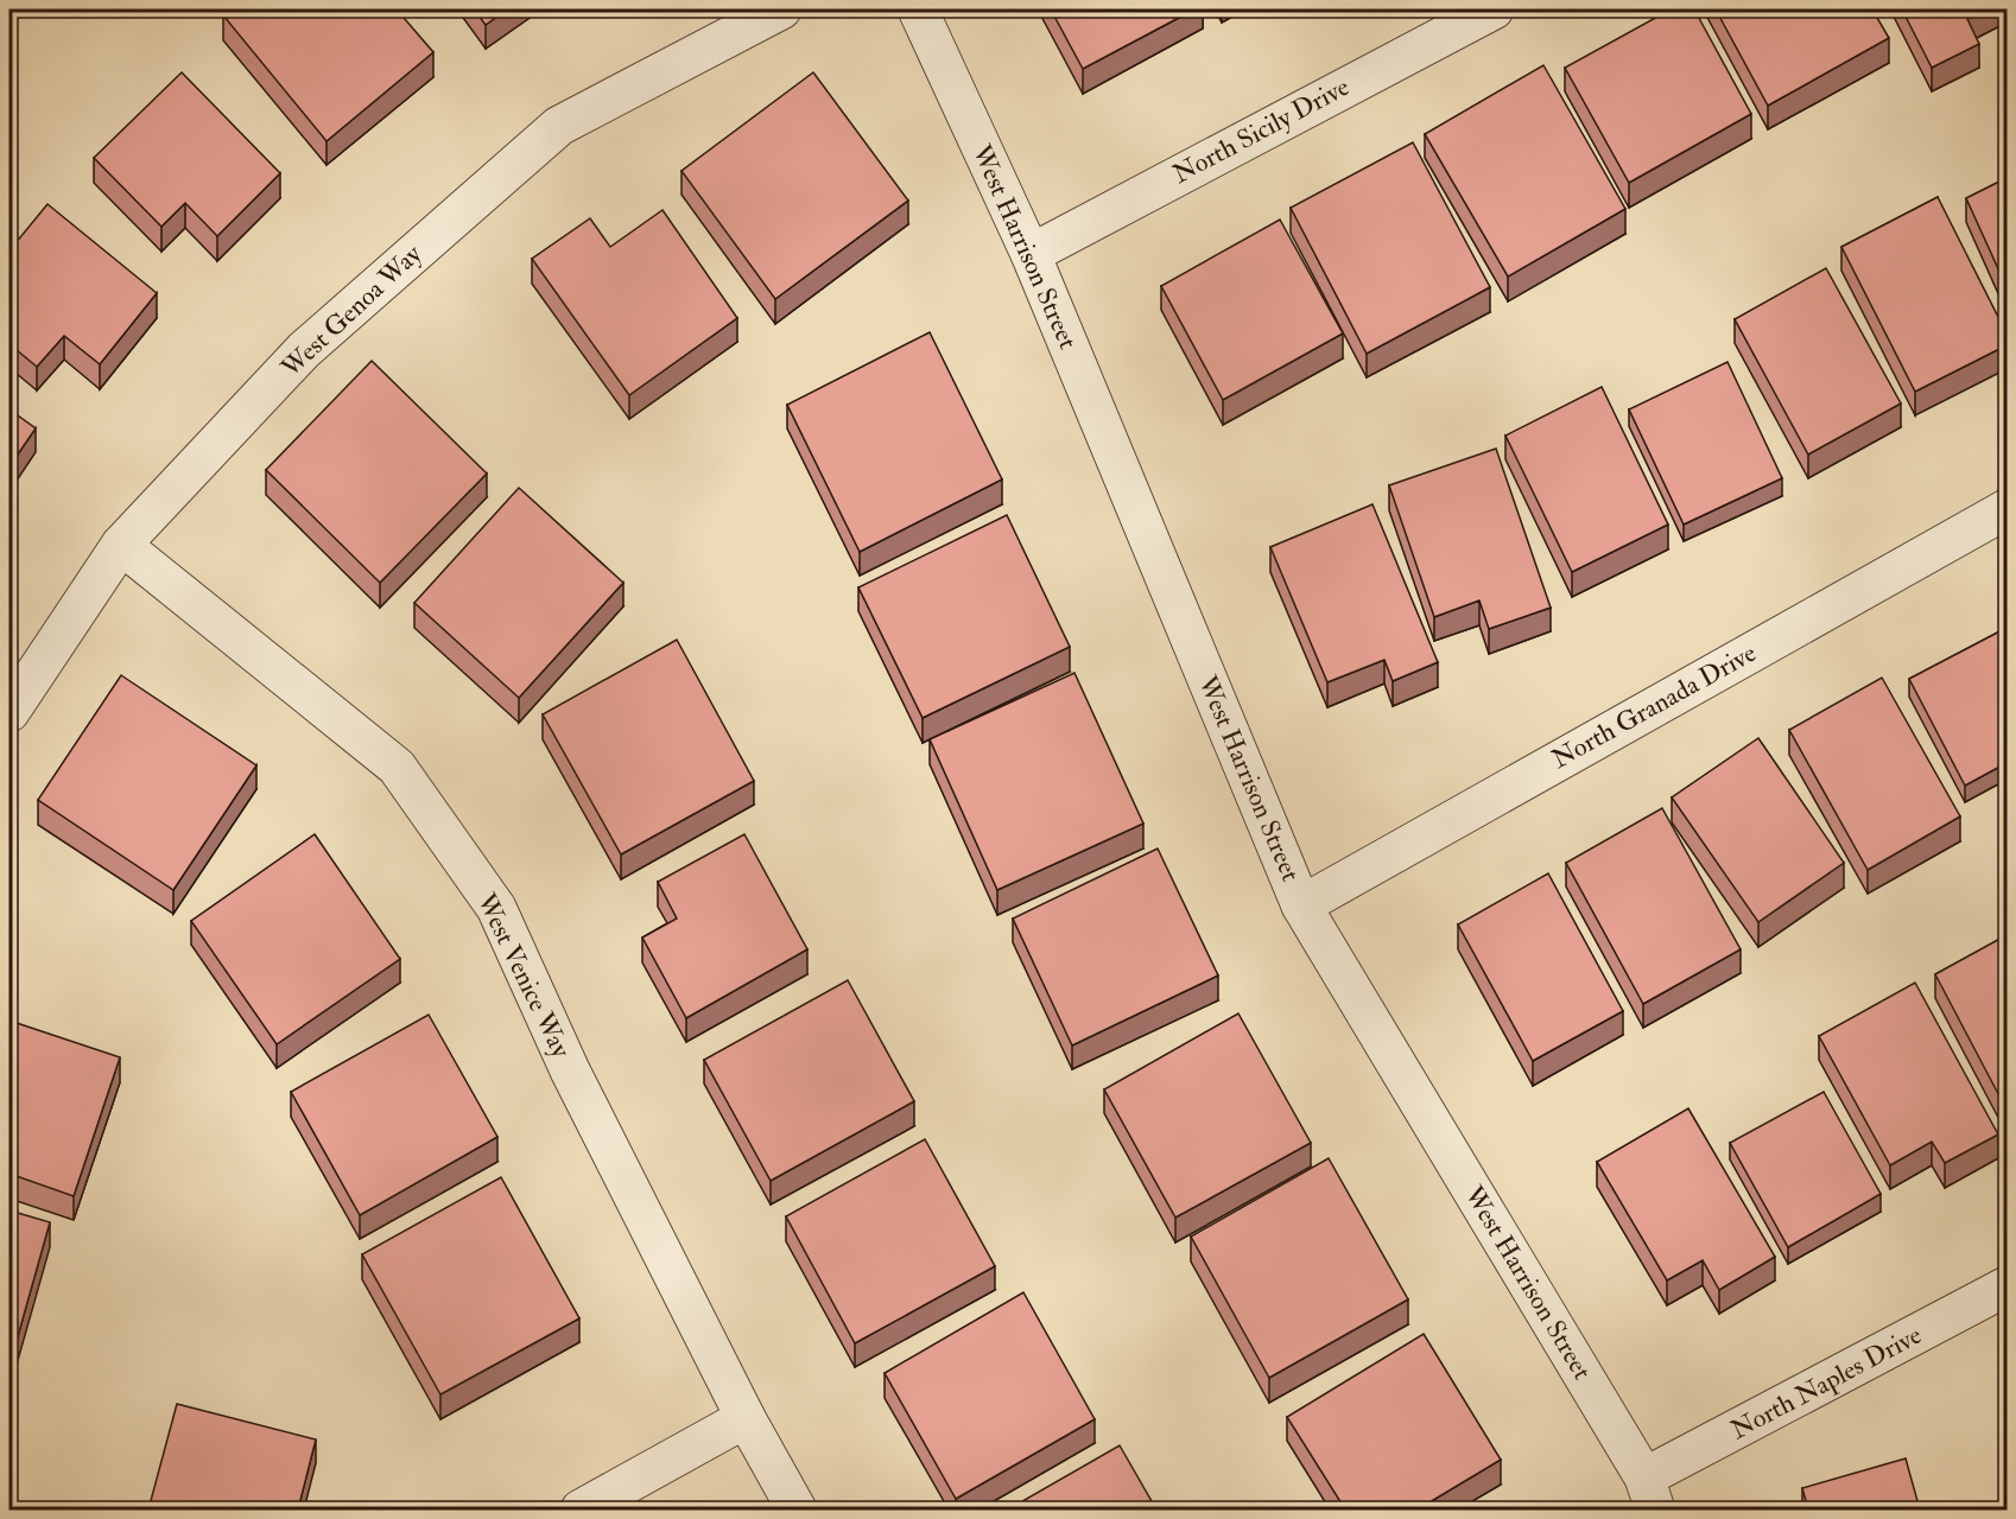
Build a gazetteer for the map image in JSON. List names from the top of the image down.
{
  "streets": {
    "street": [
      "North Sicily Drive",
      "West Harrison Street",
      "West Genoa Way",
      "North Granada Drive",
      "West Venice Way",
      "North Naples Drive"
    ]
  },
  "crossings": [
    ["North Sicily Drive", "West Harrison Street"],
    ["West Harrison Street", "North Granada Drive"],
    ["West Harrison Street", "North Naples Drive"],
    ["West Genoa Way", "West Venice Way"]
  ]
}
